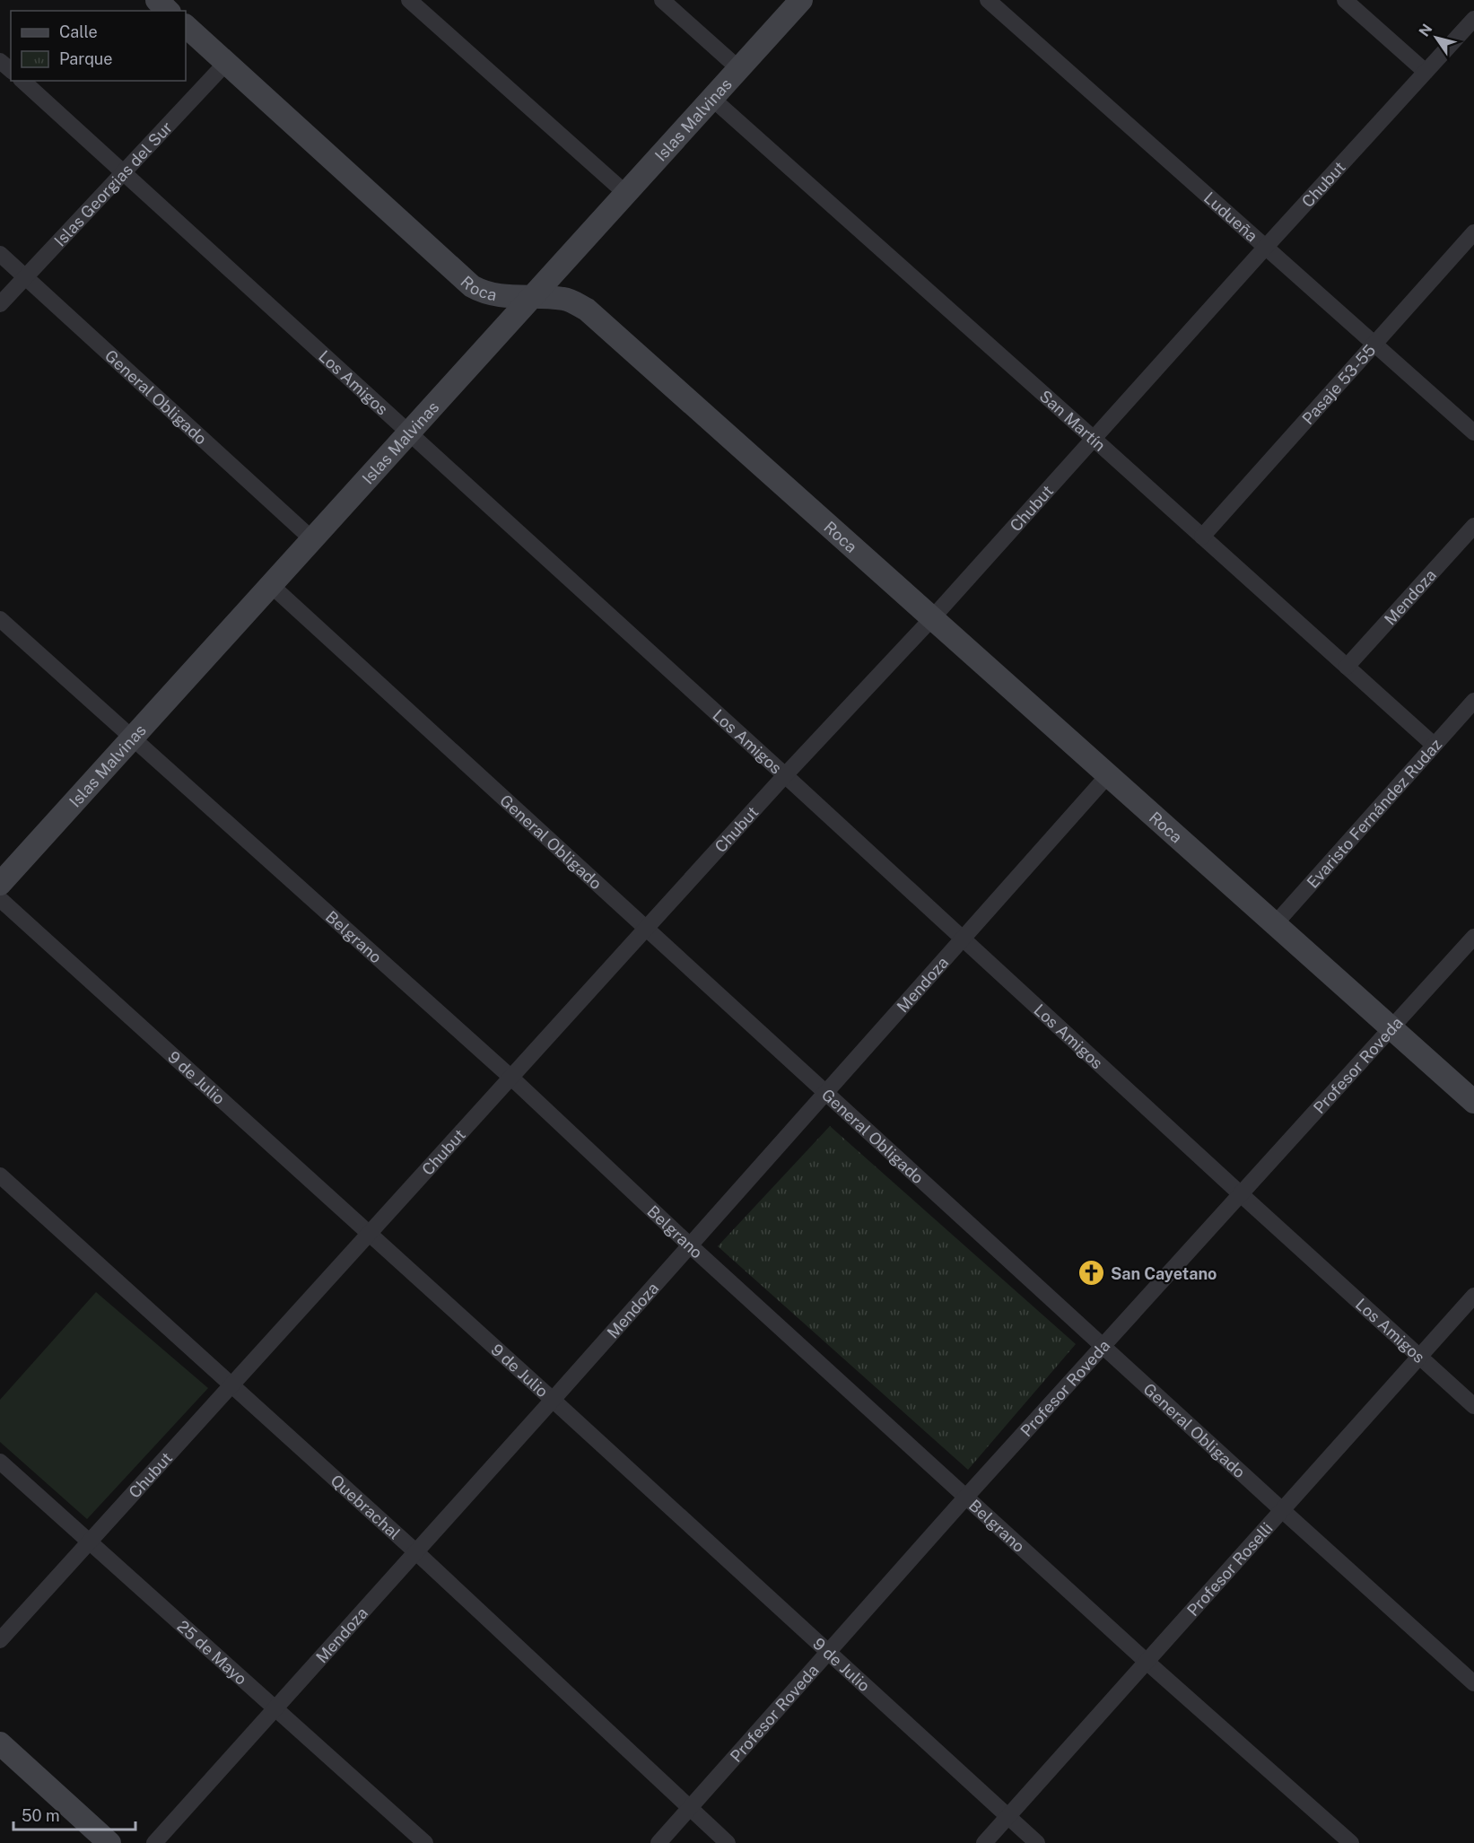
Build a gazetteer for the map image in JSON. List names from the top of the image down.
{
  "streets": {
    "street": [
      "Islas Malvinas",
      "Islas Georgias del Sur",
      "Chubut",
      "Ludueña",
      "Roca",
      "Los Amigos",
      "Pasaje 53-55",
      "General Obligado",
      "San Martín",
      "Mendoza",
      "Evaristo Fernández Rudaz",
      "Belgrano",
      "Profesor Roveda",
      "9 de Julio",
      "Quebrachal",
      "Profesor Roselli",
      "25 de Mayo"
    ]
  },
  "crossings": [
    ["Islas Malvinas", "Roca"],
    ["Islas Malvinas", "Los Amigos"],
    ["Islas Malvinas", "General Obligado"],
    ["Islas Malvinas", "San Martín"],
    ["Islas Malvinas", "Belgrano"],
    ["Islas Georgias del Sur", "Roca"],
    ["Islas Georgias del Sur", "Los Amigos"],
    ["Islas Georgias del Sur", "General Obligado"],
    ["Chubut", "Ludueña"],
    ["Chubut", "Roca"],
    ["Chubut", "Los Amigos"],
    ["Chubut", "General Obligado"],
    ["Chubut", "San Martín"],
    ["Chubut", "Belgrano"],
    ["Chubut", "9 de Julio"],
    ["Chubut", "Quebrachal"],
    ["Chubut", "25 de Mayo"],
    ["Ludueña", "Pasaje 53-55"],
    ["Roca", "Mendoza"],
    ["Roca", "Evaristo Fernández Rudaz"],
    ["Roca", "Profesor Roveda"],
    ["Los Amigos", "Mendoza"],
    ["Los Amigos", "Profesor Roveda"],
    ["Los Amigos", "Profesor Roselli"],
    ["Pasaje 53-55", "San Martín"],
    ["General Obligado", "Mendoza"],
    ["General Obligado", "Profesor Roveda"],
    ["General Obligado", "Profesor Roselli"],
    ["San Martín", "Mendoza"],
    ["San Martín", "Evaristo Fernández Rudaz"],
    ["Mendoza", "Belgrano"],
    ["Mendoza", "9 de Julio"],
    ["Mendoza", "Quebrachal"],
    ["Mendoza", "25 de Mayo"],
    ["Belgrano", "Profesor Roveda"],
    ["Belgrano", "Profesor Roselli"],
    ["Profesor Roveda", "9 de Julio"],
    ["Profesor Roveda", "Quebrachal"],
    ["9 de Julio", "Profesor Roselli"]
  ],
  "places": {
    "church": ["San Cayetano"]
  },
  "legend": ["Calle", "Parque"],
  "scale_bar": "50 m",
  "north": "top left"
}
